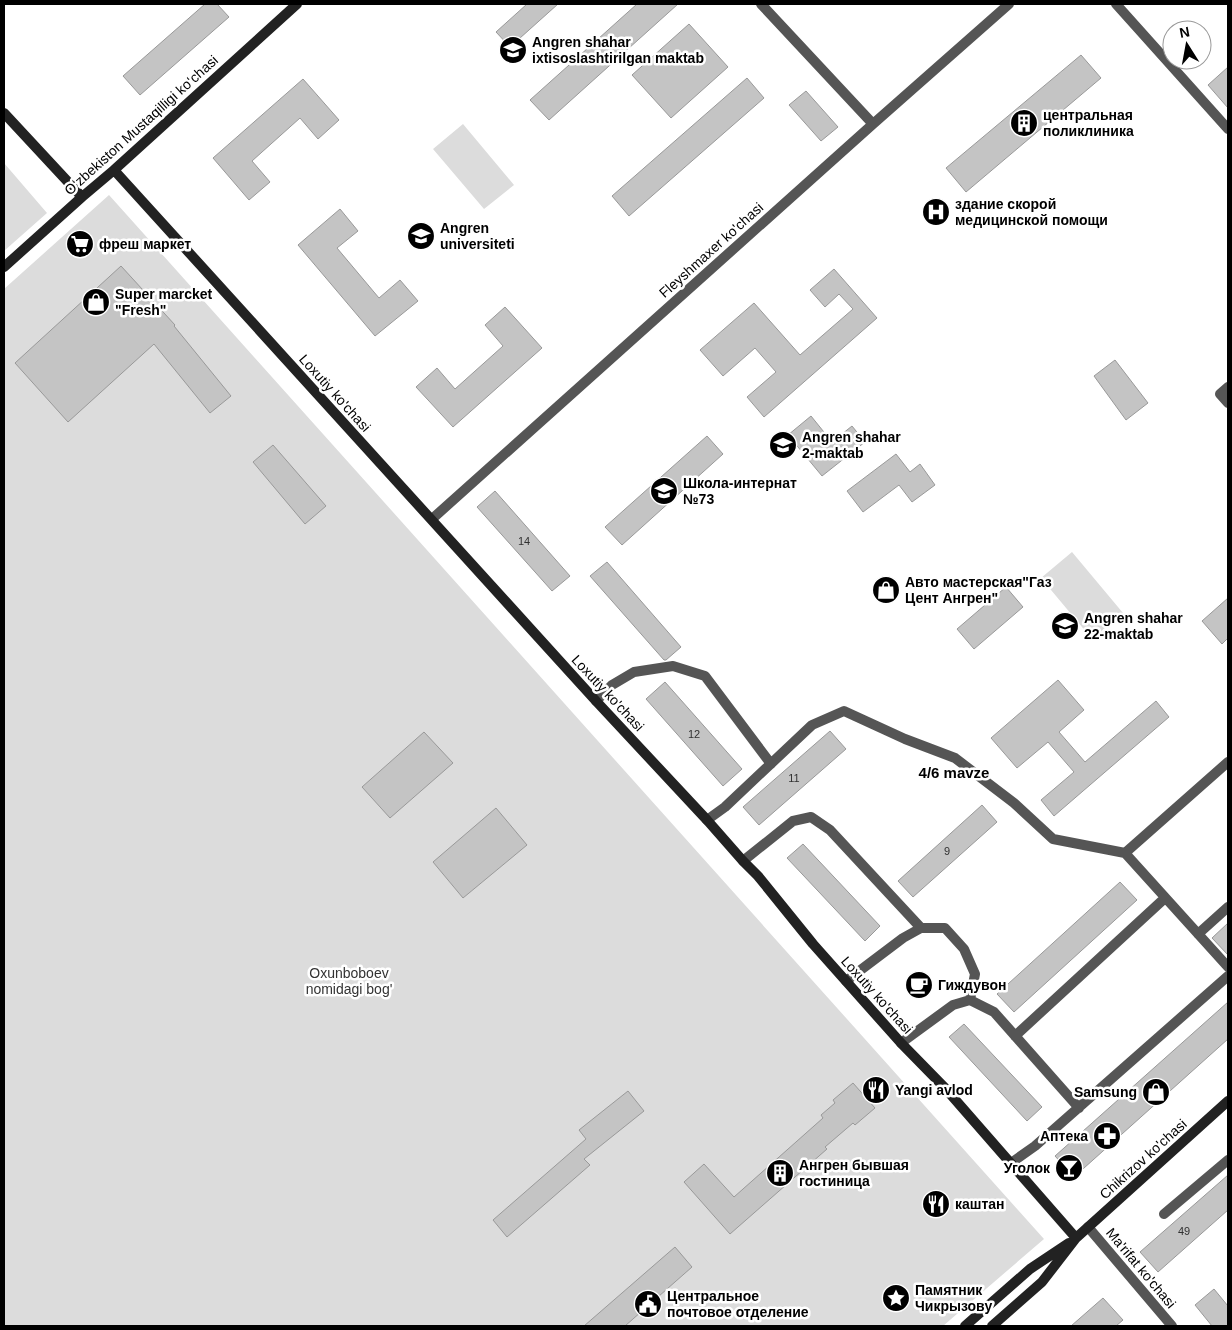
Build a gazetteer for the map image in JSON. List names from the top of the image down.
{
  "streets": {
    "street": [
      "O‘zbekiston Mustaqilligi ko‘chasi",
      "Fleyshmaxer ko'chasi",
      "Loxutiy ko'chasi",
      "Chikrizov ko'chasi",
      "Ma'rifat ko'chasi"
    ]
  },
  "crossings": [
    ["O‘zbekiston Mustaqilligi ko‘chasi", "Loxutiy ko'chasi"],
    ["Fleyshmaxer ko'chasi", "Loxutiy ko'chasi"],
    ["Loxutiy ko'chasi", "Chikrizov ko'chasi"],
    ["Chikrizov ko'chasi", "Ma'rifat ko'chasi"]
  ],
  "districts": ["4/6 mavze"],
  "parks": ["Oxunboboev nomidagi bog'"],
  "places": {
    "school or university": [
      "Angren shahar ixtisoslashtirilgan maktab",
      "Angren universiteti",
      "Angren shahar 2-maktab",
      "Школа-интернат №73",
      "Angren shahar 22-maktab"
    ],
    "building": ["центральная поликлиника", "Ангрен бывшая гостиница"],
    "hospital": ["здание скорой медицинской помощи"],
    "supermarket": ["фреш маркет"],
    "shop": ["Super marcket \"Fresh\"", "Авто мастерская\"Газ Цент Ангрен\"", "Samsung"],
    "cafe": ["Гиждувон"],
    "restaurant": ["Yangi avlod", "каштан"],
    "pharmacy": ["Аптека"],
    "bar": ["Уголок"],
    "place": ["Памятник Чикрызову"],
    "public building": ["Центральное почтовое отделение"]
  },
  "house_numbers": [
    "14",
    "12",
    "11",
    "9",
    "49"
  ],
  "north": "top"
}
